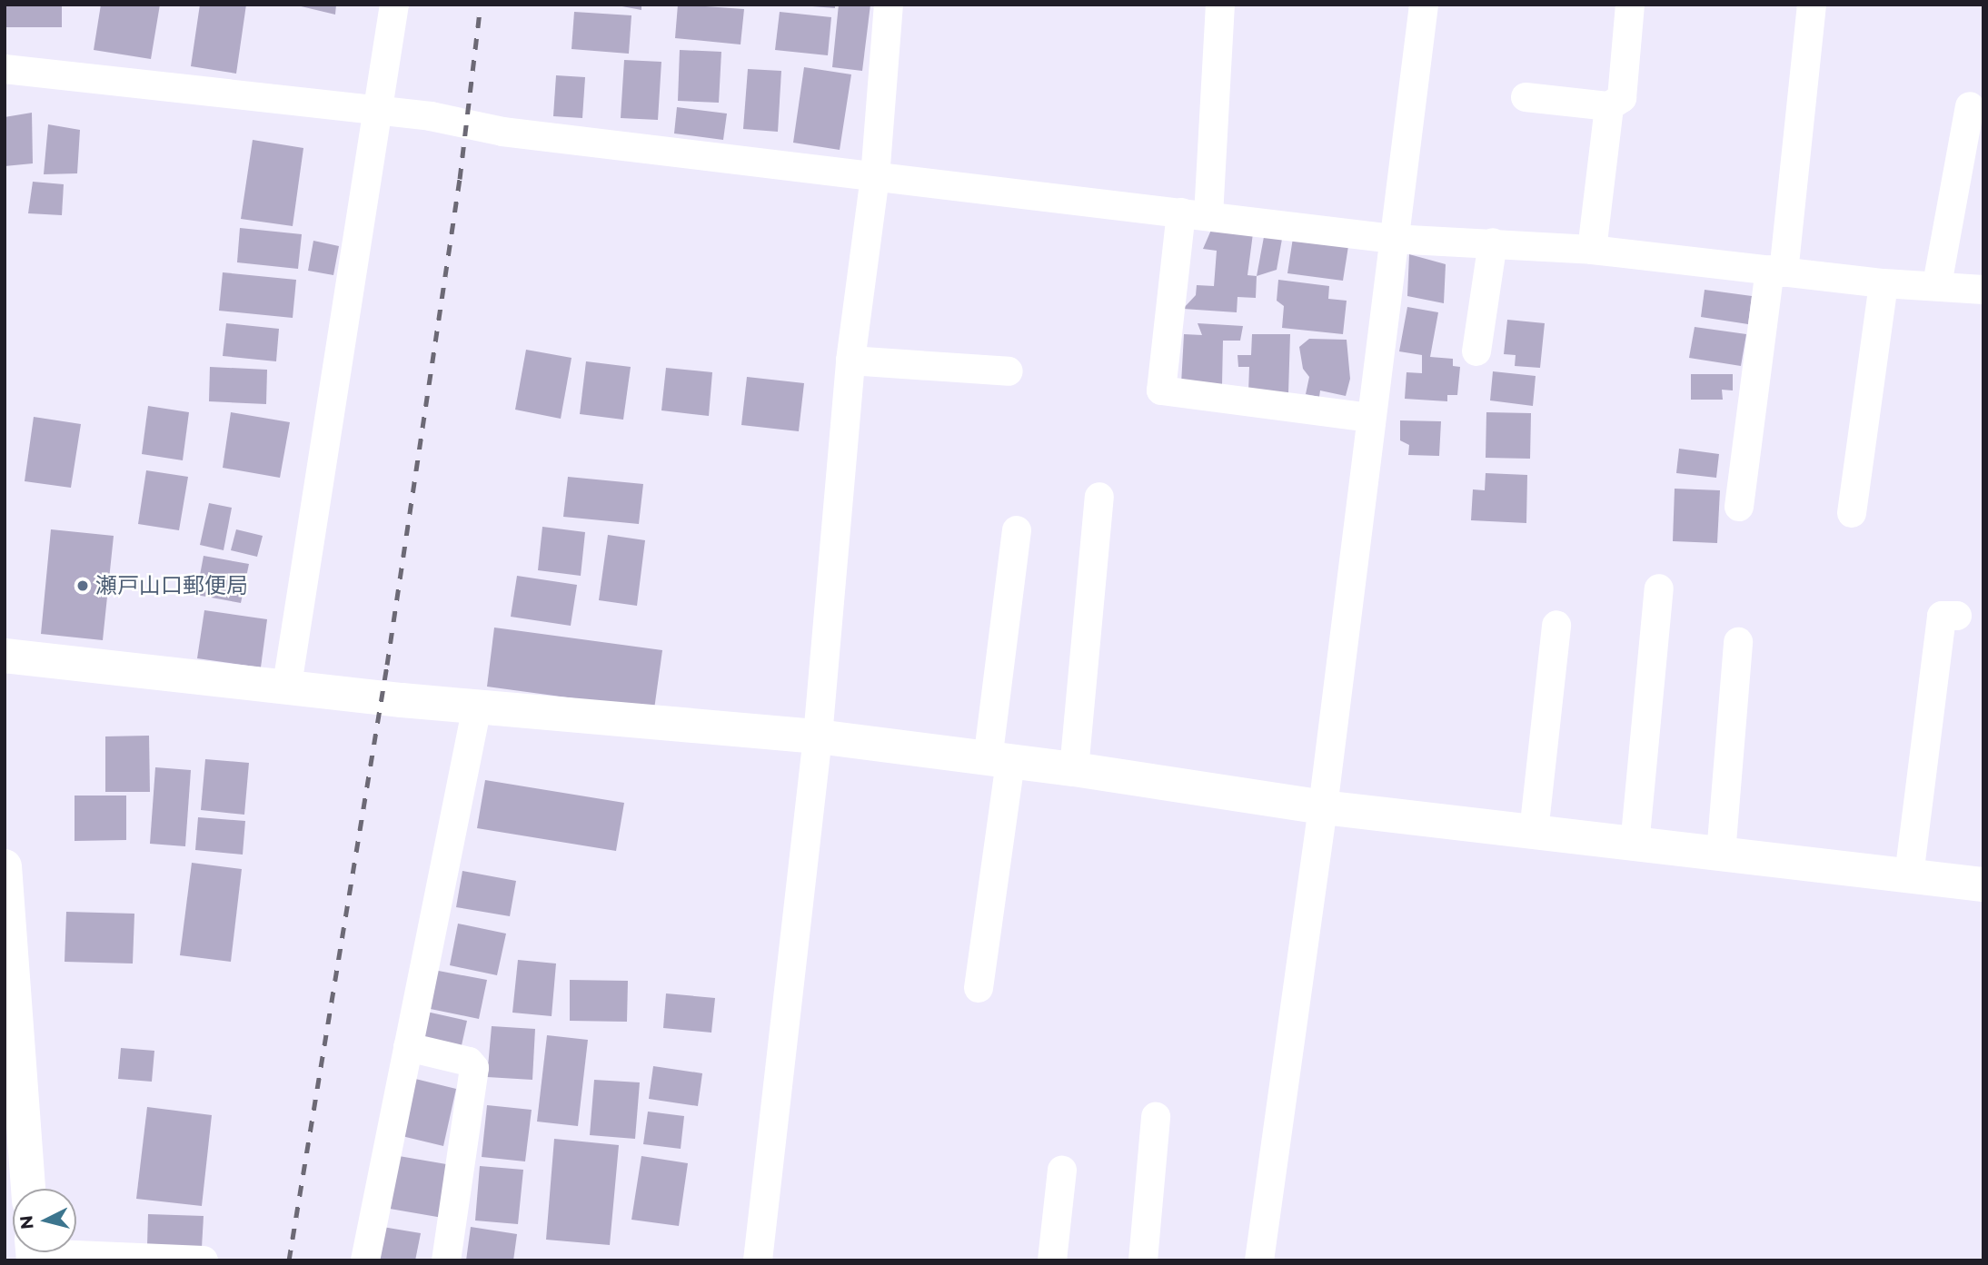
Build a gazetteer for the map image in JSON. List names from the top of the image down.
{
  "places": ["瀬戸山口郵便局"],
  "north": "left"
}
